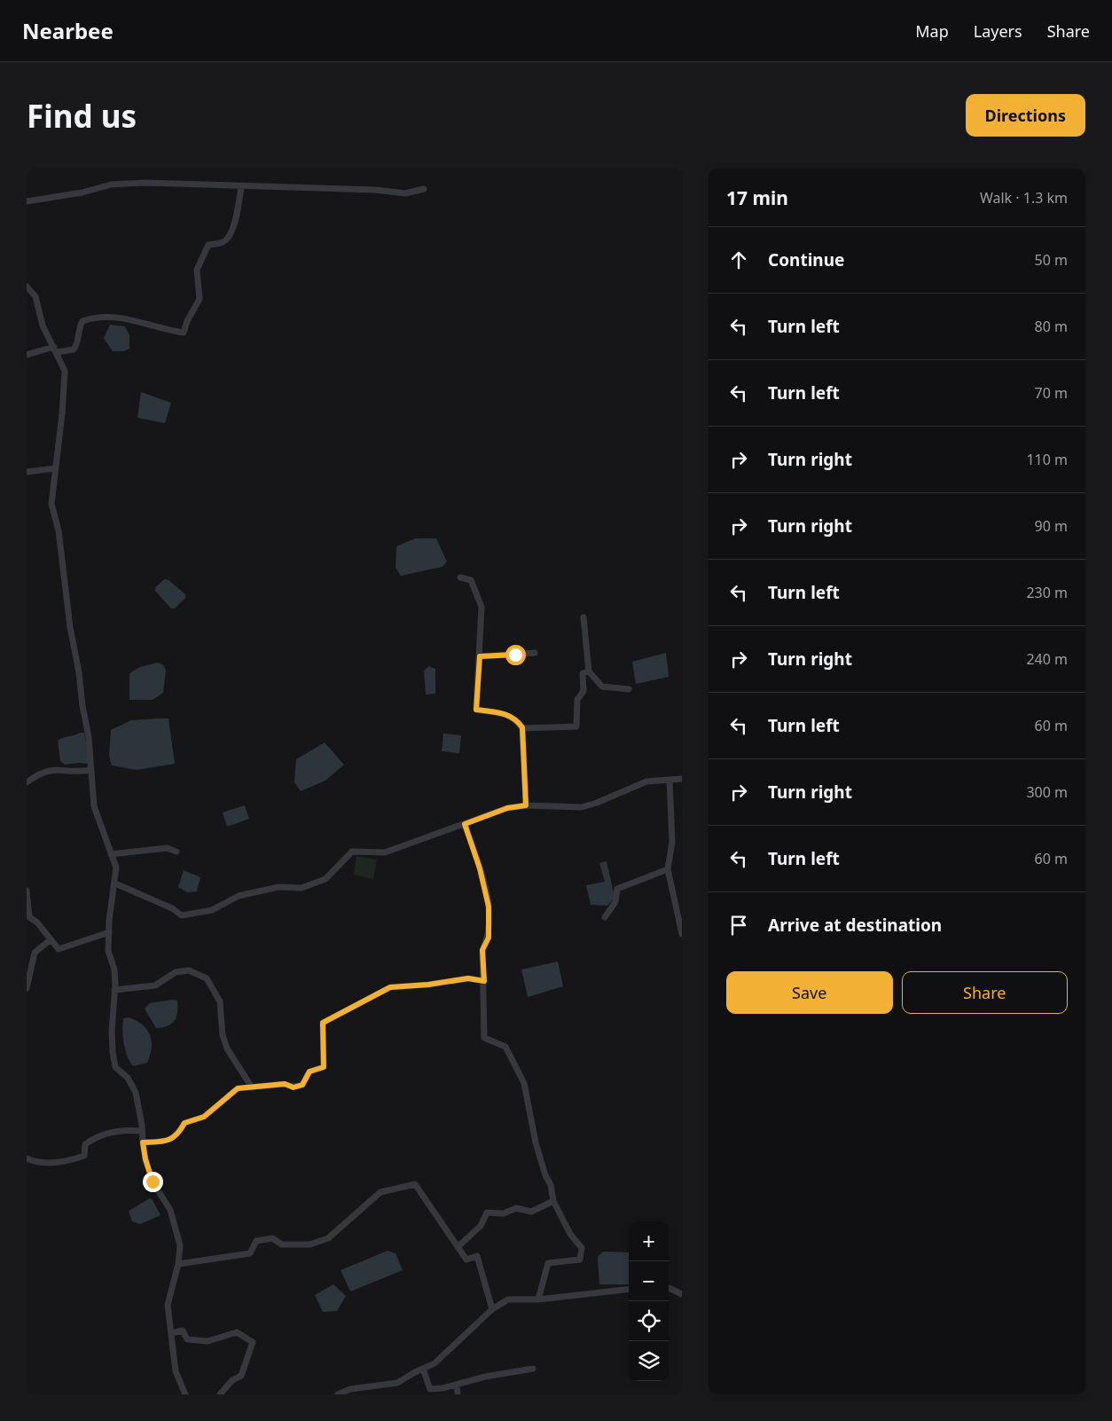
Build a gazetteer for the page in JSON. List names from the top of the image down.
{
  "page": {
    "header": "Nearbee",
    "nav": ["Map", "Layers", "Share"],
    "buttons": [
      "Directions",
      ["Save", "Share"]
    ],
    "title": "Find us",
    "heading": ["17 min", "Walk · 1.3 km"],
    "list": [
      ["Continue", "50 m"],
      ["Turn left", "80 m"],
      ["Turn left", "70 m"],
      ["Turn right", "110 m"],
      ["Turn right", "90 m"],
      ["Turn left", "230 m"],
      ["Turn right", "240 m"],
      ["Turn left", "60 m"],
      ["Turn right", "300 m"],
      ["Turn left", "60 m"],
      "Arrive at destination"
    ],
    "map_buttons": ["+", "−"]
  }
}
